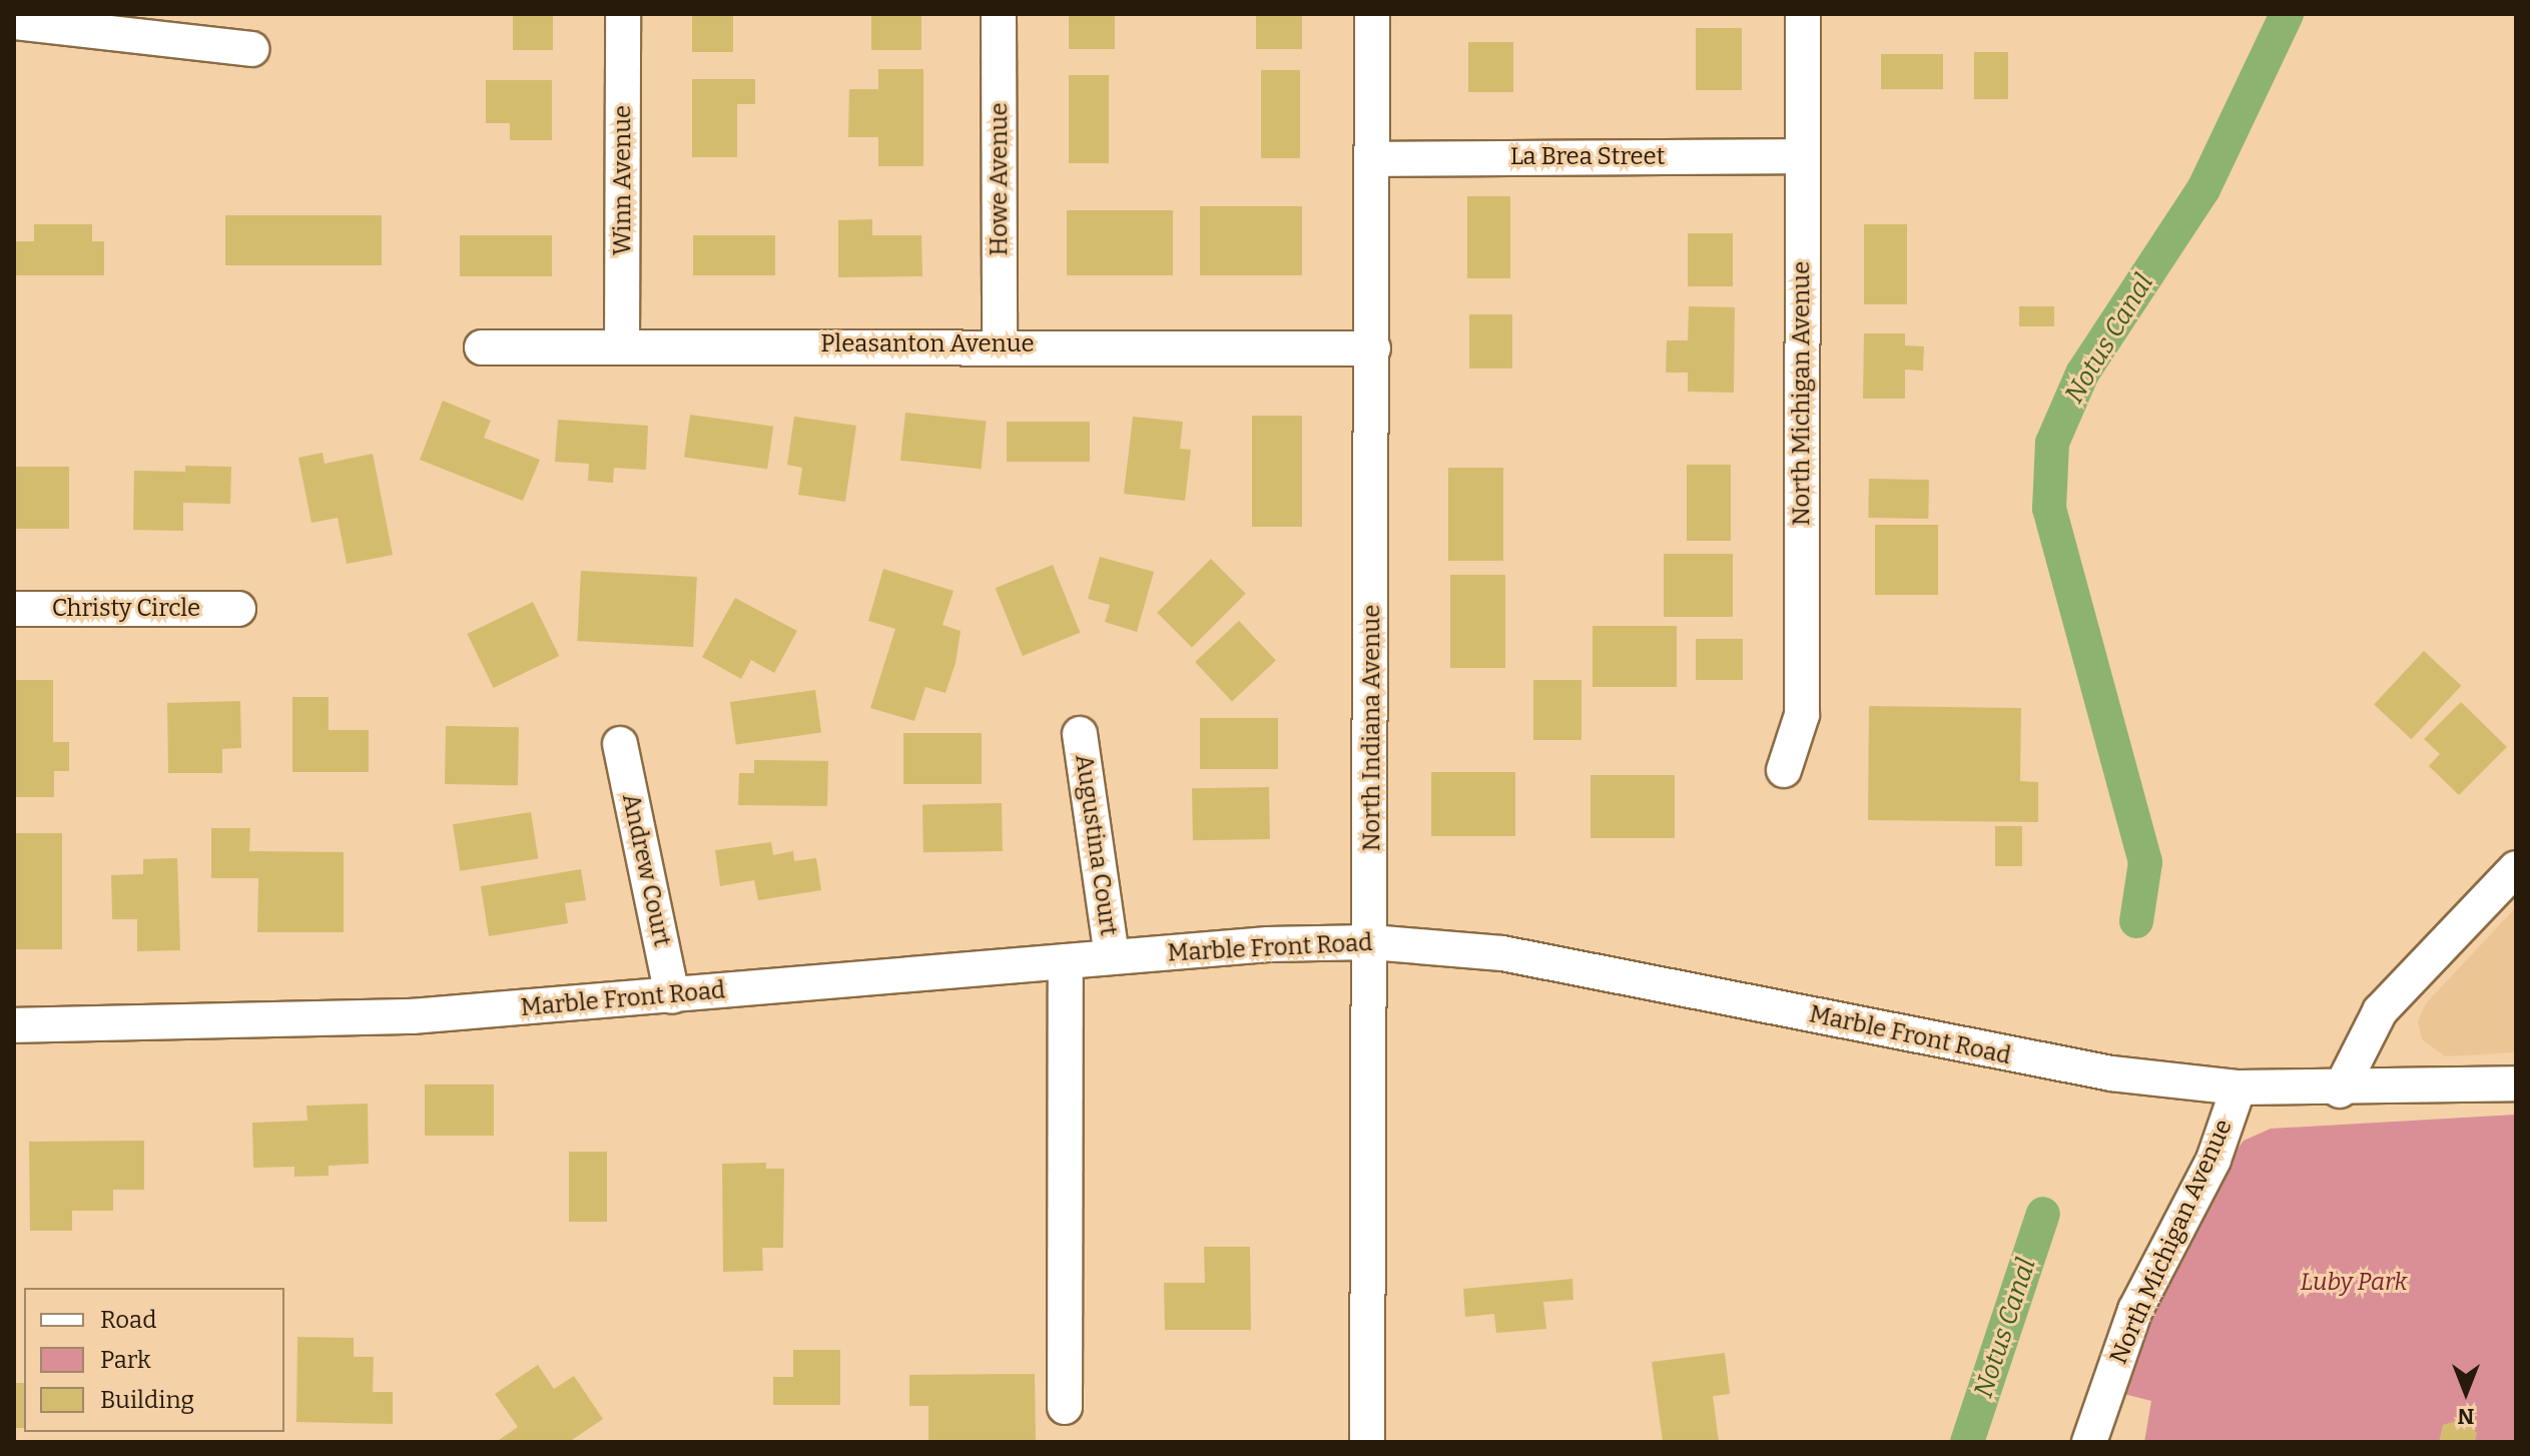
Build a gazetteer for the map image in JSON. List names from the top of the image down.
{
  "streets": {
    "street": [
      "La Brea Street",
      "Howe Avenue",
      "Winn Avenue",
      "Pleasanton Avenue",
      "North Michigan Avenue",
      "Christy Circle",
      "North Indiana Avenue",
      "Augustina Court",
      "Andrew Court",
      "Marble Front Road"
    ]
  },
  "crossings": [
    ["La Brea Street", "North Michigan Avenue"],
    ["La Brea Street", "North Indiana Avenue"],
    ["Howe Avenue", "Pleasanton Avenue"],
    ["Winn Avenue", "Pleasanton Avenue"],
    ["Pleasanton Avenue", "North Indiana Avenue"],
    ["North Michigan Avenue", "Marble Front Road"],
    ["North Indiana Avenue", "Marble Front Road"],
    ["Augustina Court", "Marble Front Road"],
    ["Andrew Court", "Marble Front Road"]
  ],
  "water": ["Notus Canal"],
  "parks": ["Luby Park"],
  "legend": ["Road", "Park", "Building"],
  "north": "bottom"
}
